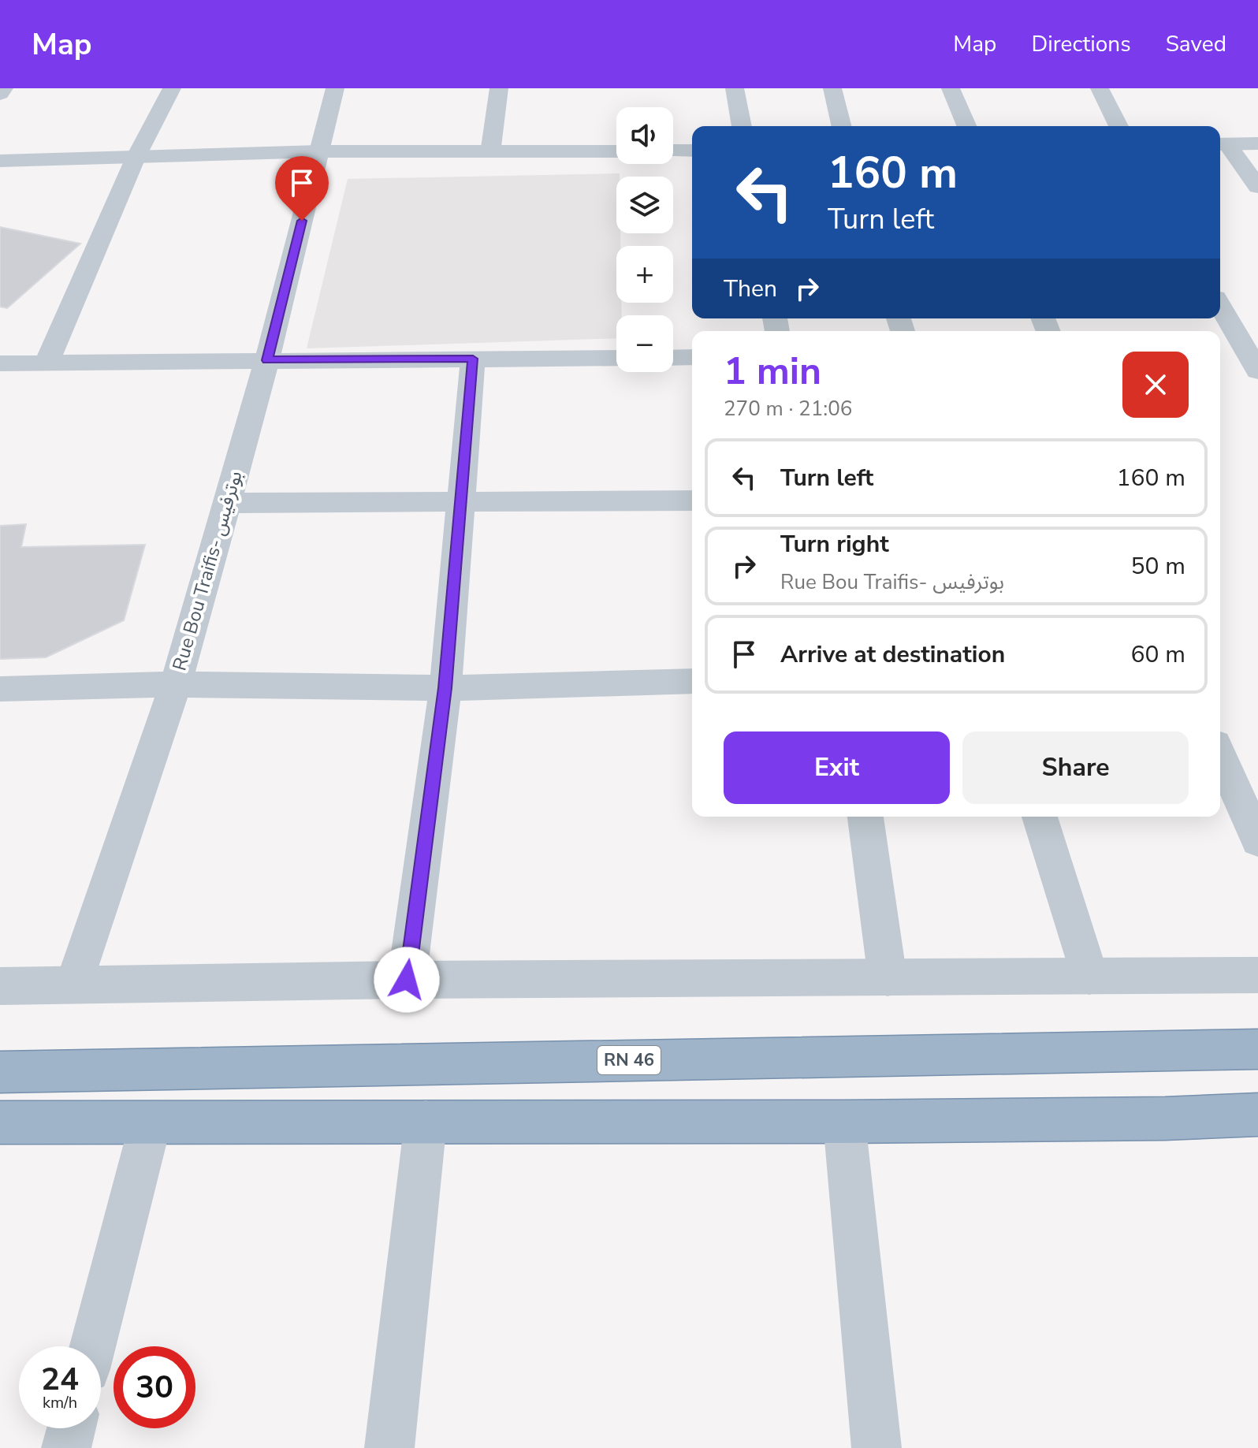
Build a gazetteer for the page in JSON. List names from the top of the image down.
{
  "streets": {
    "highway": ["RN 46"],
    "street": ["Rue Bou Traifis- بوترفيس"]
  },
  "page": {
    "header": "Map",
    "nav": ["Map", "Directions", "Saved"],
    "map_buttons": ["+", "−"],
    "turn": ["160 m", "Turn left"],
    "then": "Then",
    "heading": ["1 min", "270 m · 21:06"],
    "list": [
      {
        "name": "Turn left",
        "value": "160 m"
      },
      {
        "name": "Turn right",
        "note": "Rue Bou Traifis- بوترفيس",
        "value": "50 m"
      },
      {
        "name": "Arrive at destination",
        "value": "60 m"
      }
    ],
    "buttons": ["Exit", "Share"],
    "speed": "24 km/h",
    "limit": "30"
  }
}
